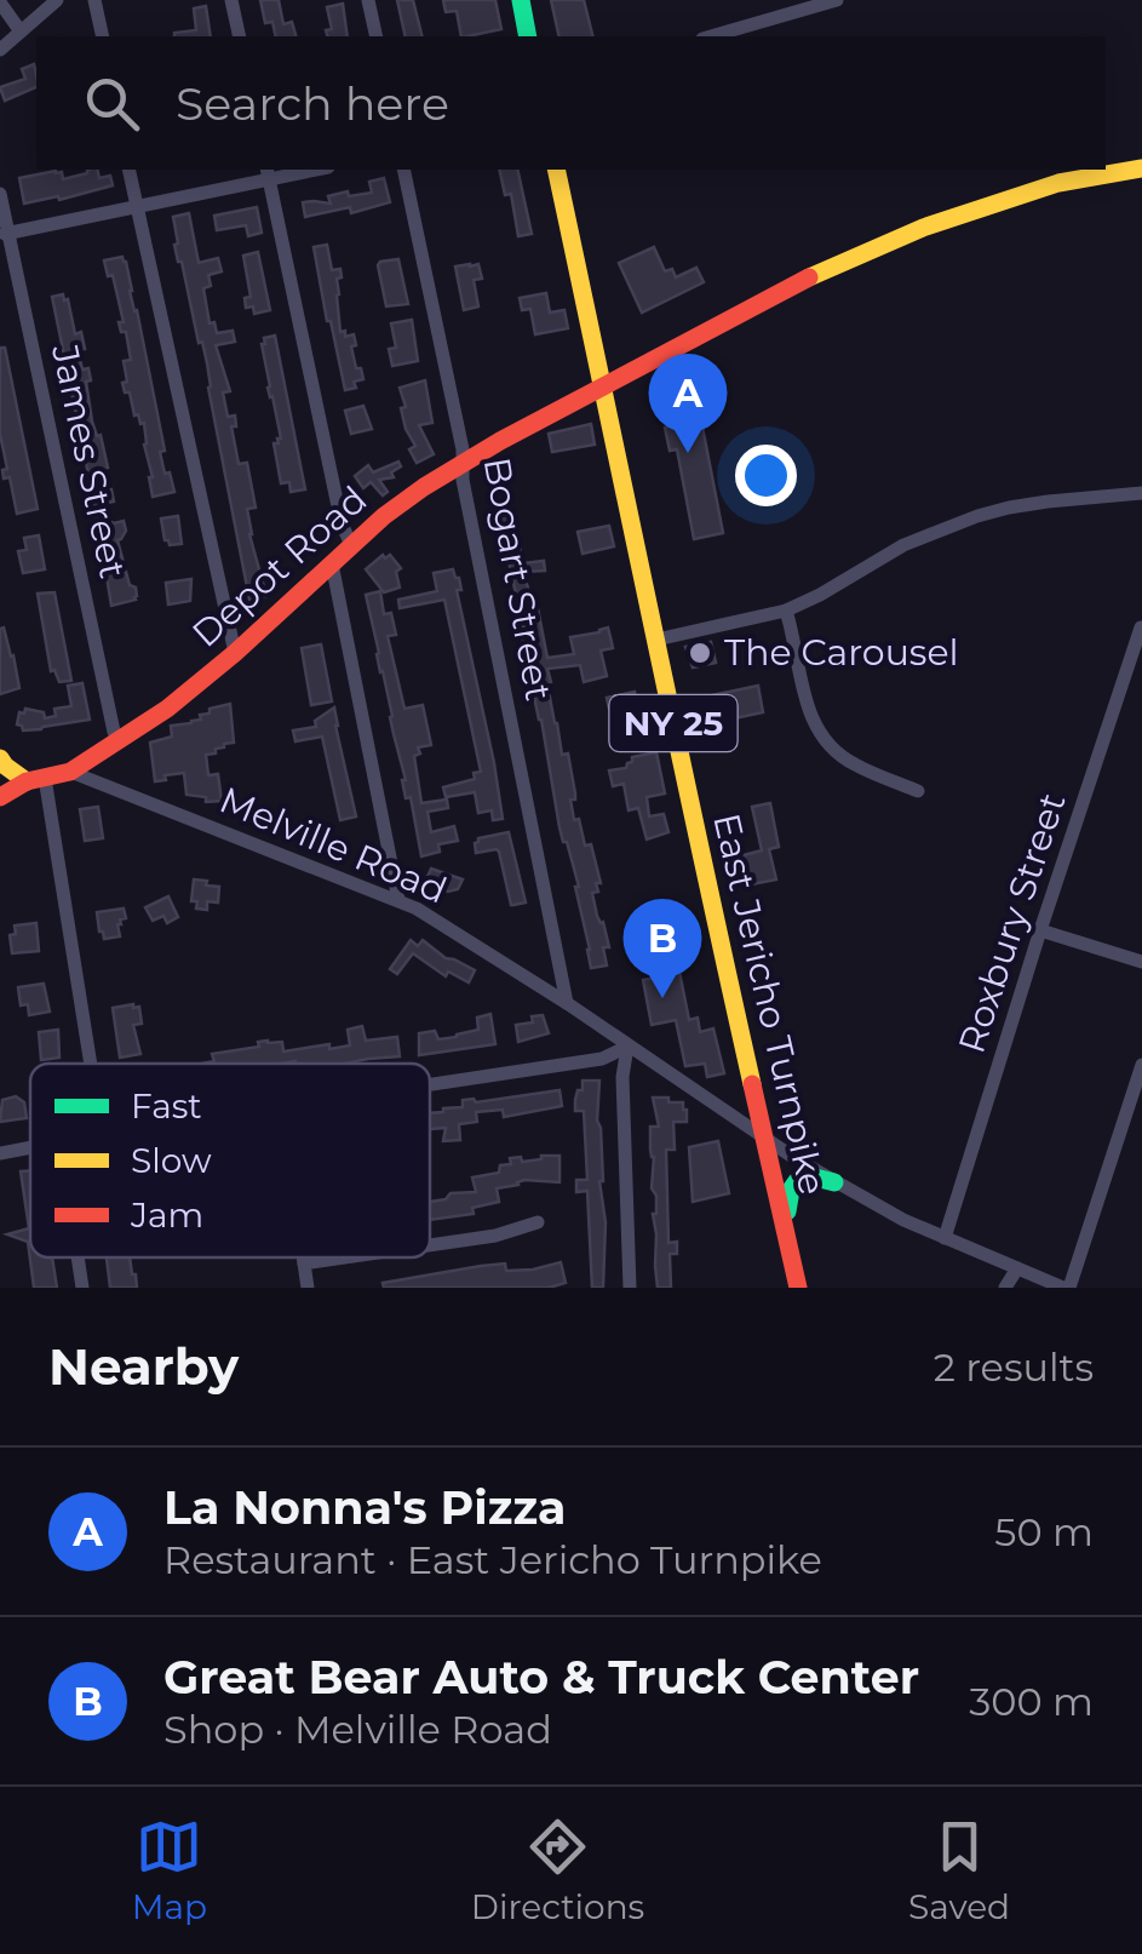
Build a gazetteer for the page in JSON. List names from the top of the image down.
{
  "streets": {
    "street": [
      "James Street",
      "Depot Road",
      "Bogart Street",
      "NY 25",
      "Melville Road",
      "Roxbury Street",
      "East Jericho Turnpike"
    ]
  },
  "crossings": [
    ["James Street", "Depot Road"],
    ["Depot Road", "Bogart Street"],
    ["Depot Road", "Melville Road"],
    ["Depot Road", "East Jericho Turnpike"],
    ["Bogart Street", "Melville Road"],
    ["Melville Road", "Roxbury Street"],
    ["Melville Road", "East Jericho Turnpike"]
  ],
  "places": ["The Carousel"],
  "legend": ["Fast", "Slow", "Jam"],
  "page": {
    "search": "Search here",
    "pins": ["A", "B"],
    "heading": ["Nearby", "2 results"],
    "list": [
      {
        "mark": "A",
        "name": "La Nonna's Pizza",
        "note": "Restaurant · East Jericho Turnpike",
        "value": "50 m"
      },
      {
        "mark": "B",
        "name": "Great Bear Auto & Truck Center",
        "note": "Shop · Melville Road",
        "value": "300 m"
      }
    ],
    "nav": ["Map", "Directions", "Saved"]
  }
}
